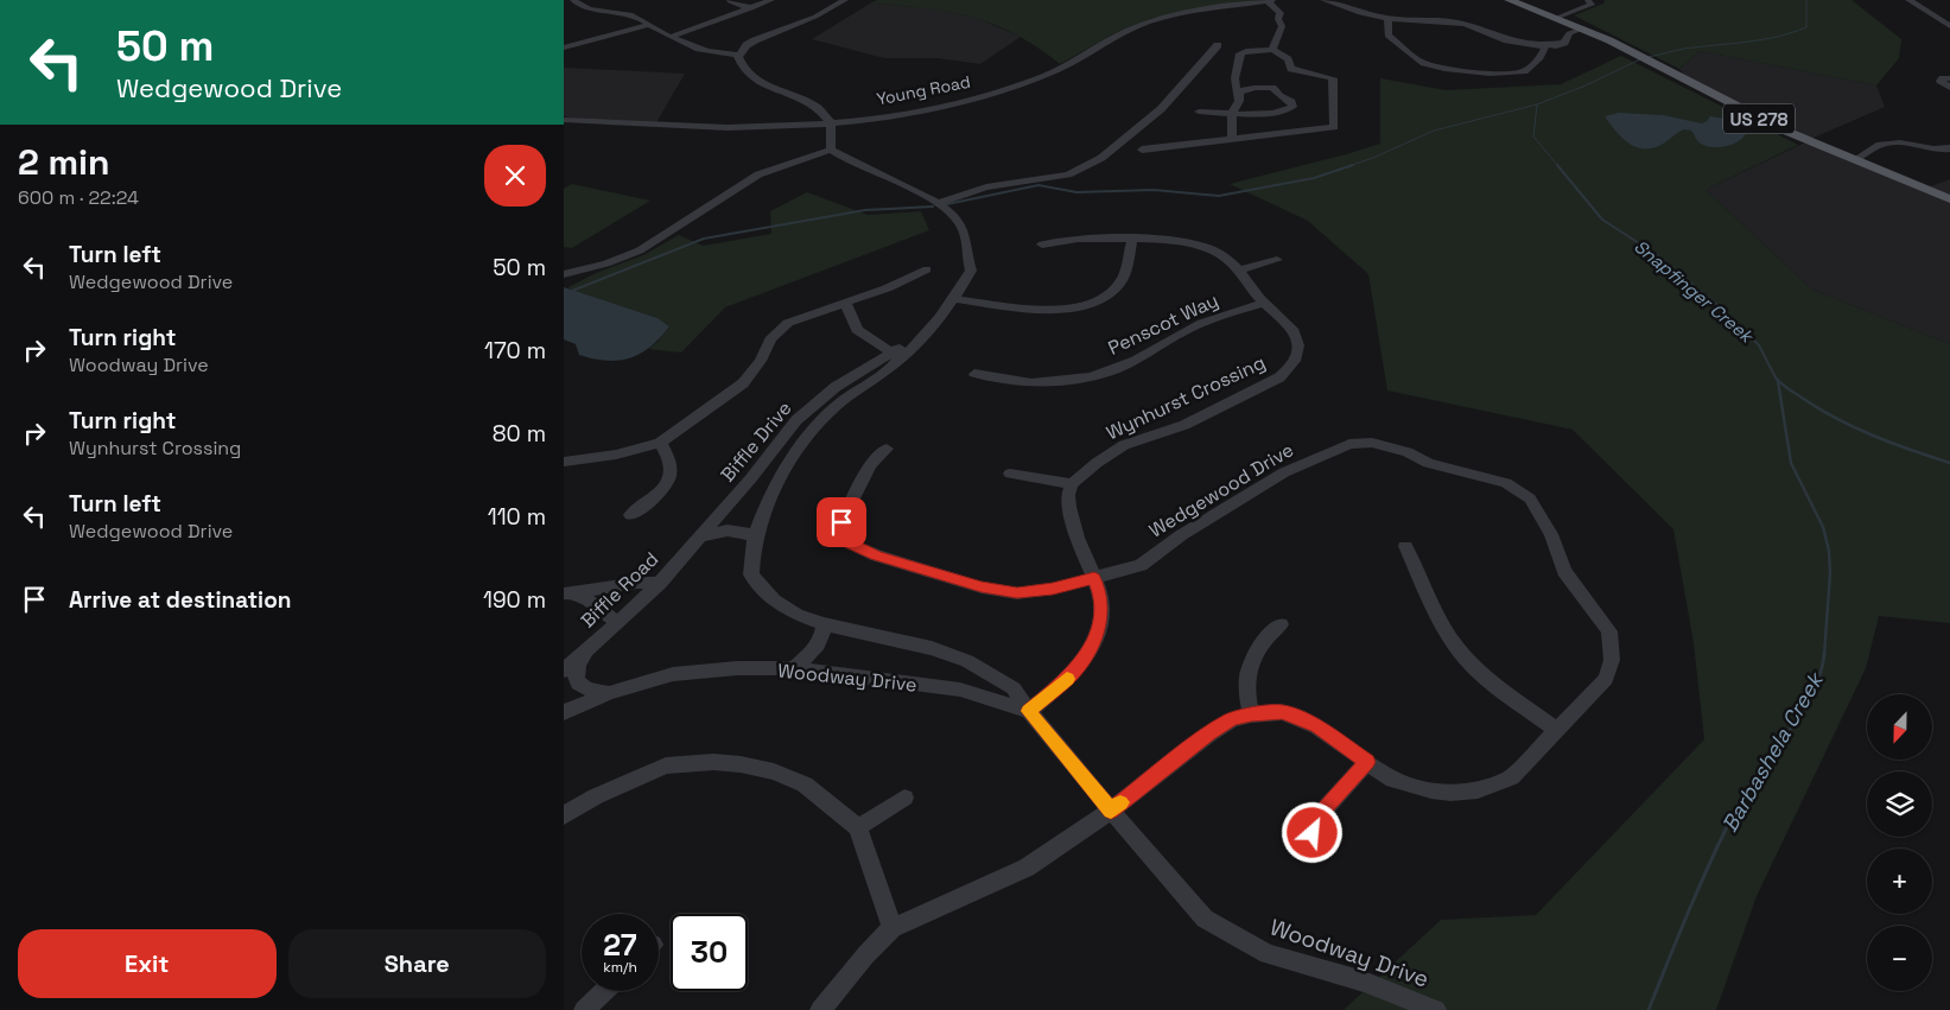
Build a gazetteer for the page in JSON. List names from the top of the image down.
{
  "streets": {
    "main road": ["US 278"],
    "street": [
      "Young Road",
      "Penscot Way",
      "Wynhurst Crossing",
      "Biffle Drive",
      "Wedgewood Drive",
      "Biffle Road",
      "Woodway Drive"
    ]
  },
  "crossings": [
    ["Penscot Way", "Wynhurst Crossing"],
    ["Biffle Drive", "Biffle Road"],
    ["Biffle Drive", "Woodway Drive"],
    ["Wedgewood Drive", "Woodway Drive"]
  ],
  "water": ["Snapfinger Creek", "Barbashela Creek"],
  "north": "bottom",
  "page": {
    "turn": ["50 m", "Wedgewood Drive"],
    "heading": ["2 min", "600 m · 22:24"],
    "list": [
      {
        "name": "Turn left",
        "note": "Wedgewood Drive",
        "value": "50 m"
      },
      {
        "name": "Turn right",
        "note": "Woodway Drive",
        "value": "170 m"
      },
      {
        "name": "Turn right",
        "note": "Wynhurst Crossing",
        "value": "80 m"
      },
      {
        "name": "Turn left",
        "note": "Wedgewood Drive",
        "value": "110 m"
      },
      {
        "name": "Arrive at destination",
        "value": "190 m"
      }
    ],
    "map_buttons": ["+", "−"],
    "speed": "27 km/h",
    "limit": "30",
    "buttons": ["Exit", "Share"]
  }
}
